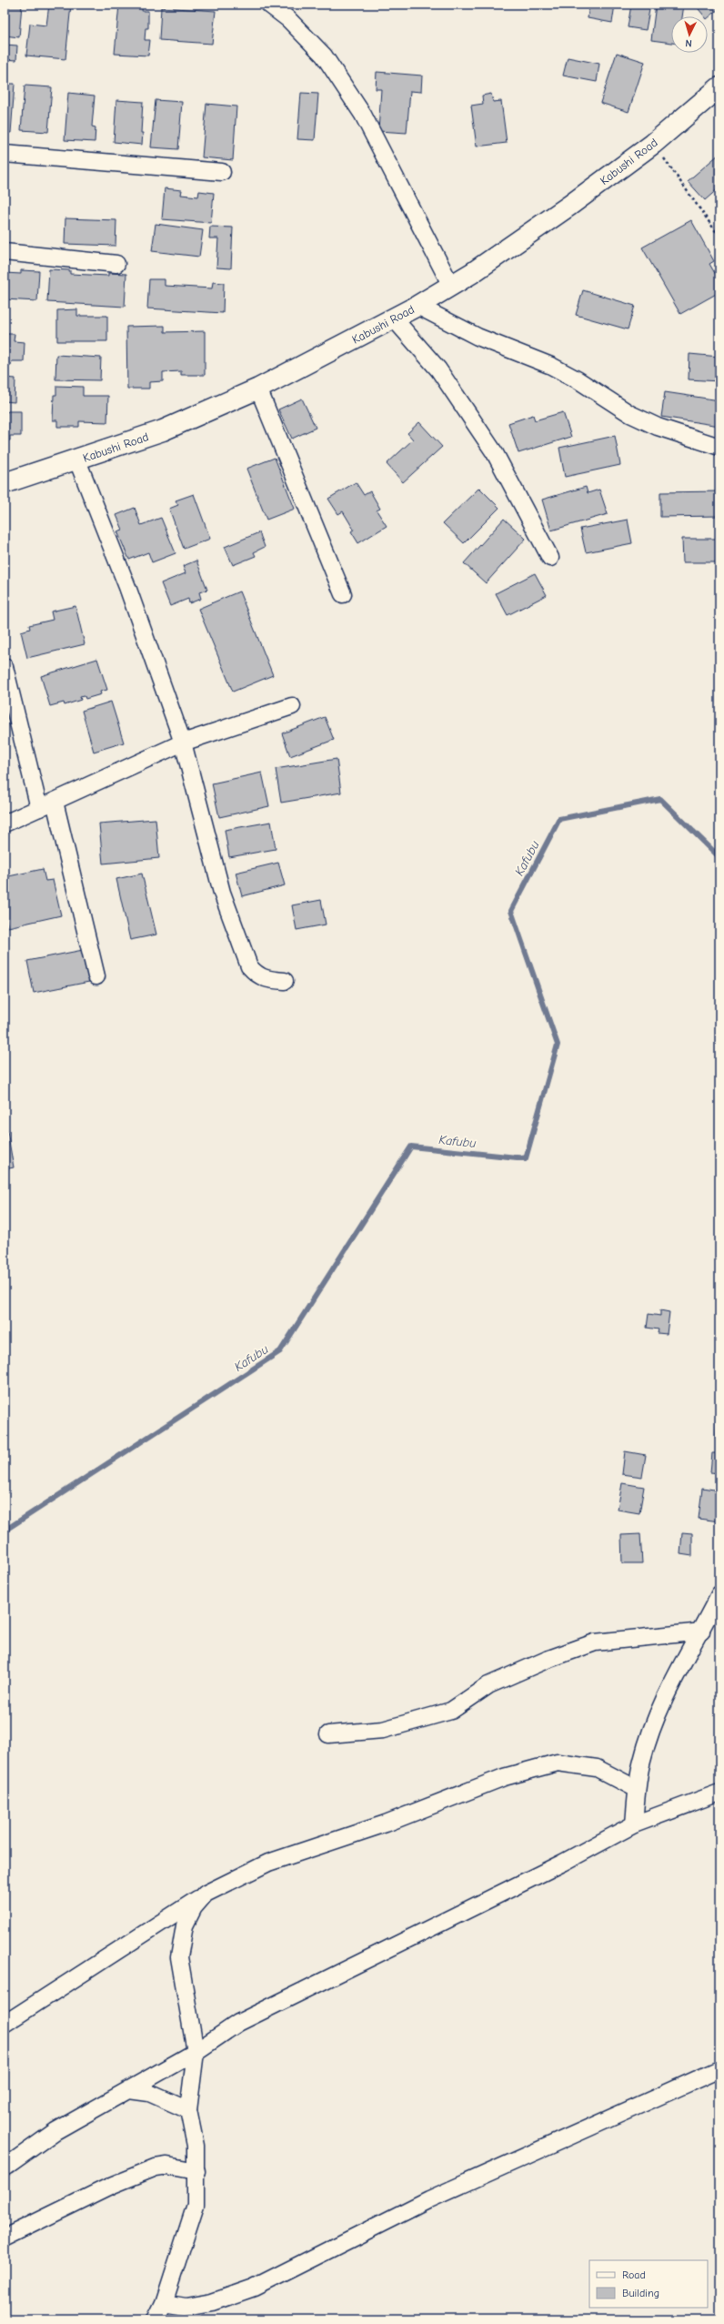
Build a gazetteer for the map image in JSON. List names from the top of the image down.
{
  "streets": {
    "main road": ["Kabushi Road"]
  },
  "water": ["Kafubu"],
  "legend": ["Road", "Building"],
  "north": "bottom"
}
